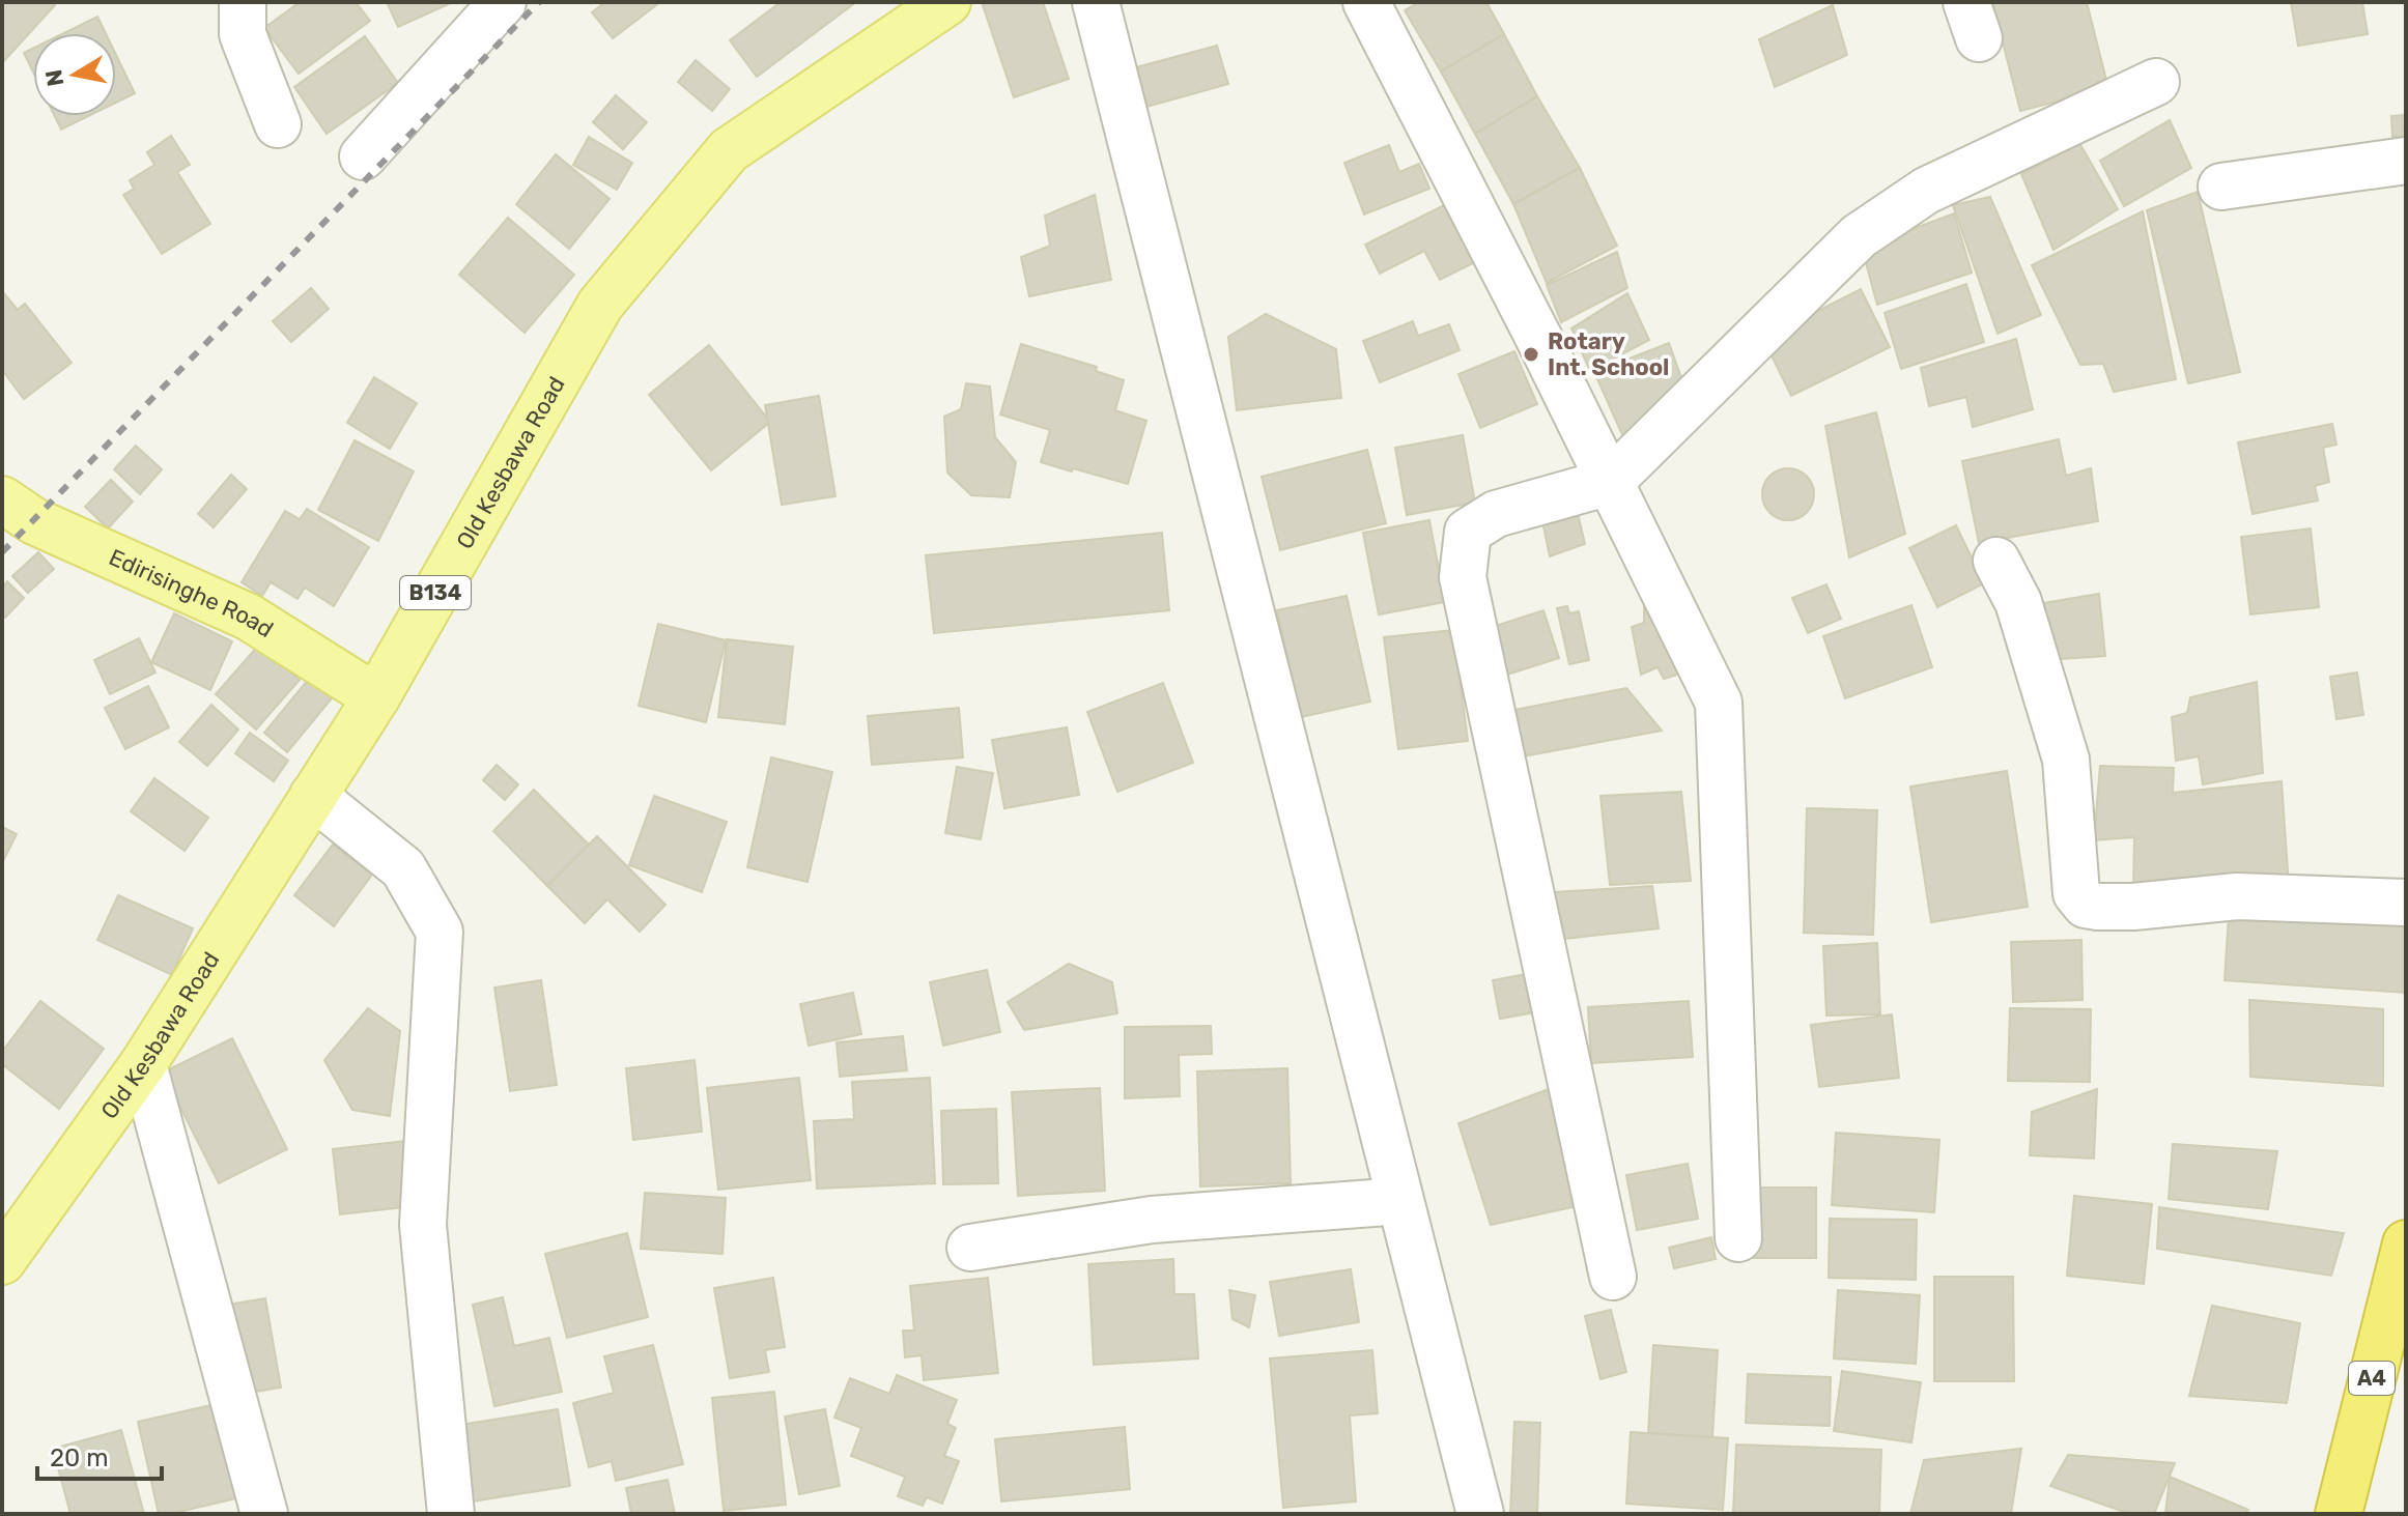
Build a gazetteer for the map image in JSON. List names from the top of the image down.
{
  "streets": {
    "highway": ["A4"],
    "main road": ["Old Kesbawa Road", "B134", "Edirisinghe Road"]
  },
  "crossings": [
    ["Old Kesbawa Road", "Edirisinghe Road"]
  ],
  "places": ["Rotary Int. School"],
  "scale_bar": "20 m",
  "north": "left"
}
